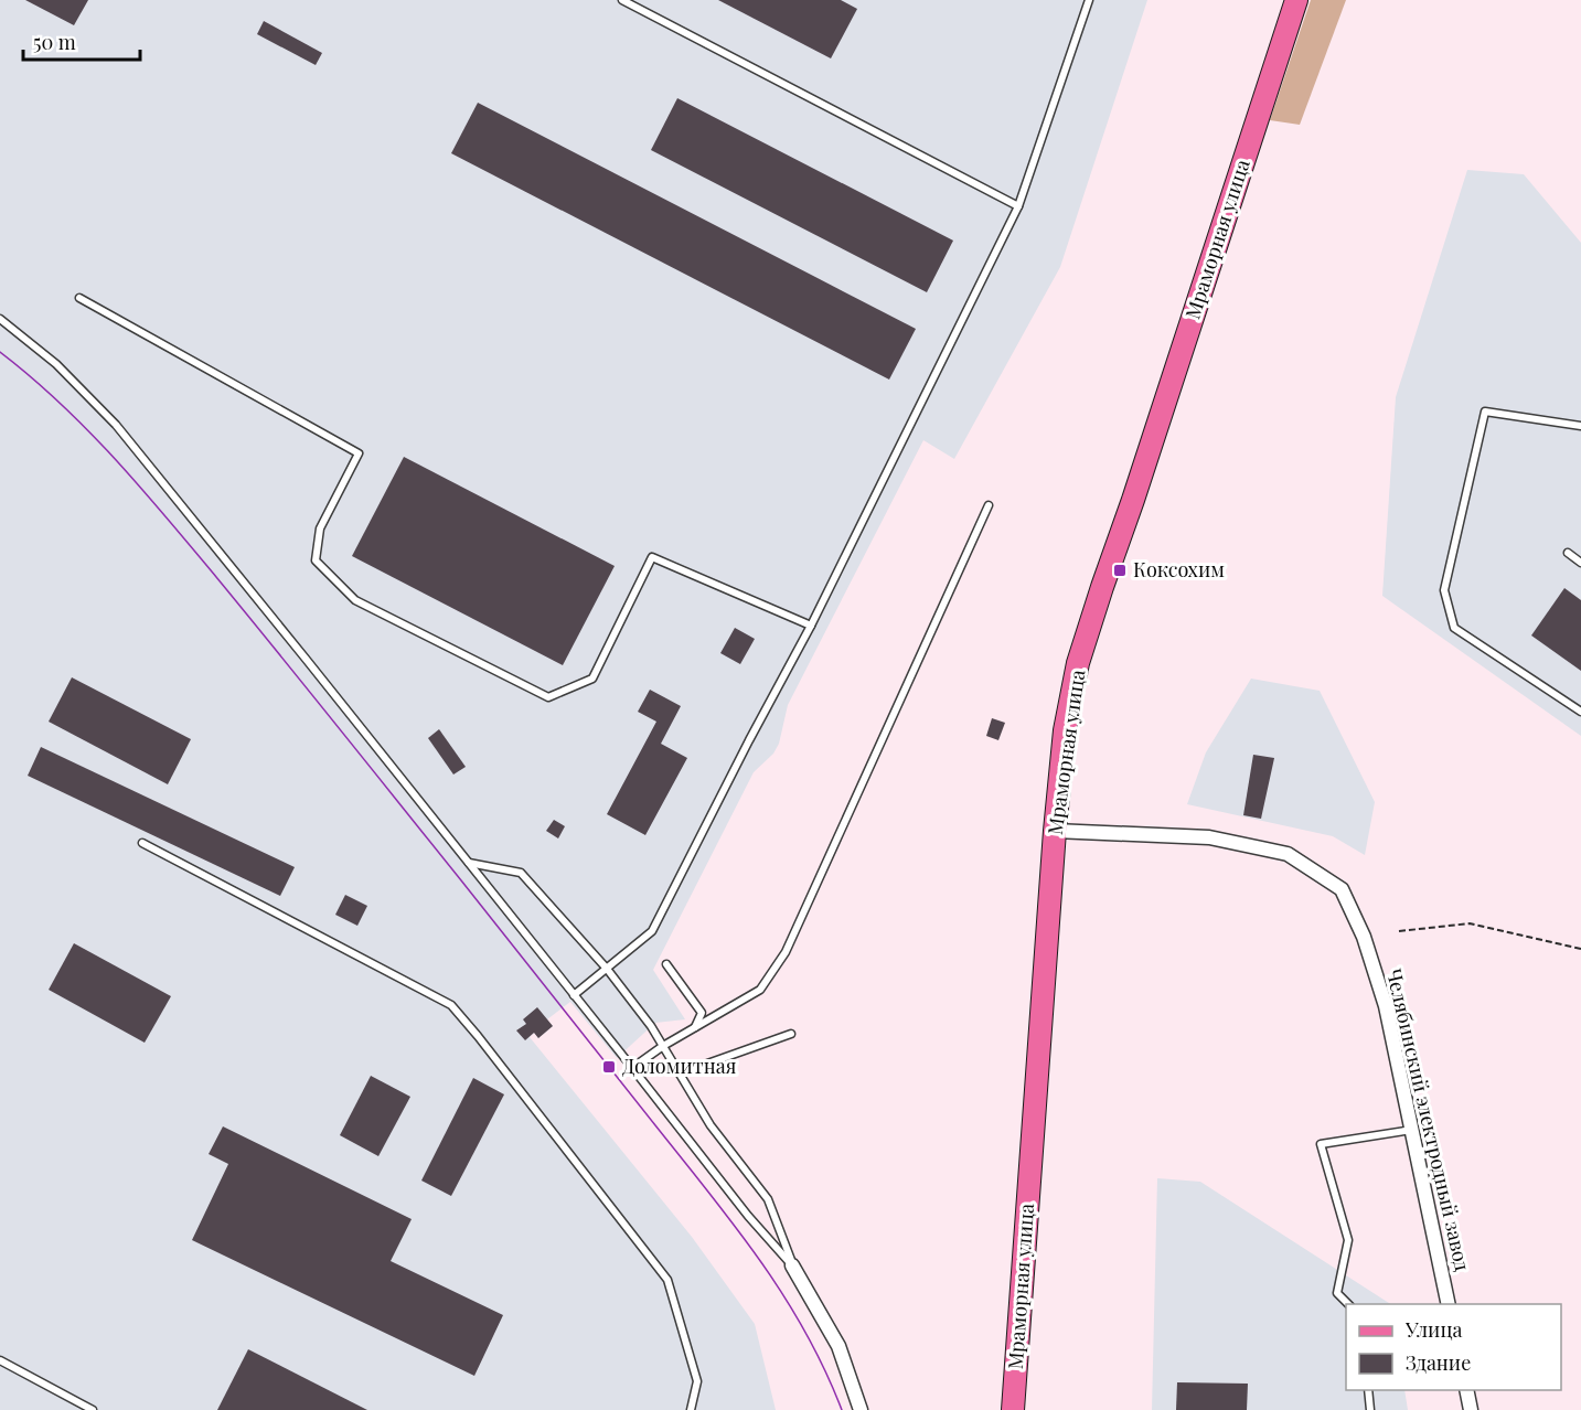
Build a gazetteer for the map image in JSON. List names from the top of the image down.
{
  "streets": {
    "main road": ["Мраморная улица"],
    "street": ["Челябинский электродный завод"]
  },
  "crossings": [
    ["Мраморная улица", "Челябинский электродный завод"]
  ],
  "places": {
    "transit": ["Коксохим", "Доломитная"]
  },
  "legend": ["Улица", "Здание"],
  "scale_bar": "50 m"
}
